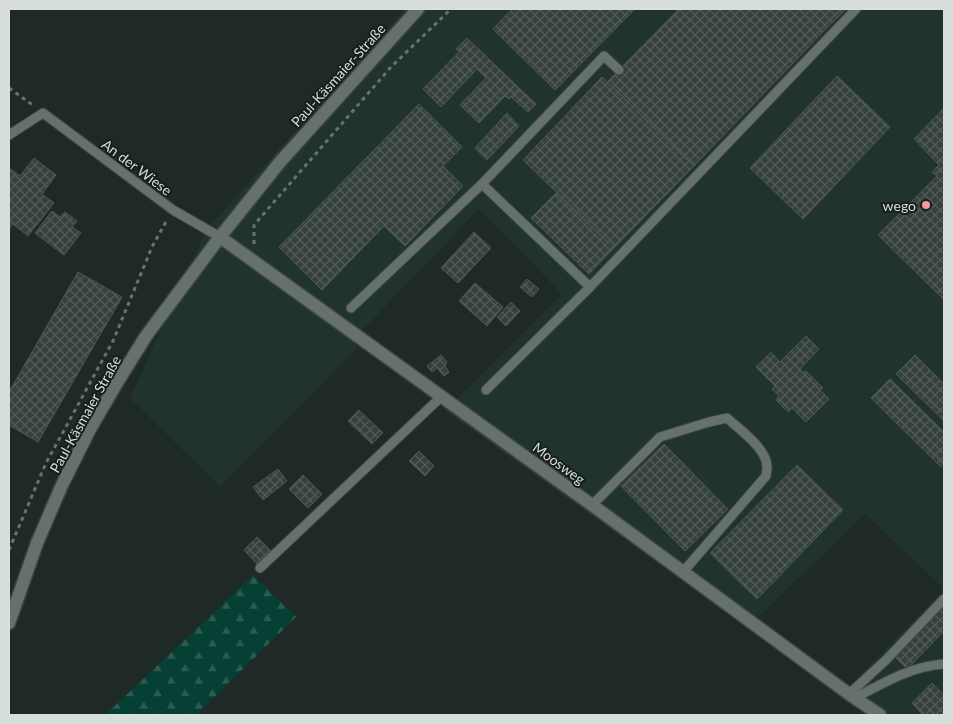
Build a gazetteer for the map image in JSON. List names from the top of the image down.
{
  "streets": {
    "street": ["Paul-Käsmaier-Straße", "Paul-Käsmaier Straße", "Moosweg"],
    "lane": ["An der Wiese"]
  },
  "crossings": [
    ["Paul-Käsmaier-Straße", "An der Wiese"],
    ["Paul-Käsmaier-Straße", "Paul-Käsmaier Straße"],
    ["Paul-Käsmaier-Straße", "Moosweg"],
    ["An der Wiese", "Paul-Käsmaier Straße"],
    ["An der Wiese", "Moosweg"],
    ["Paul-Käsmaier Straße", "Moosweg"]
  ],
  "places": ["wego"]
}
